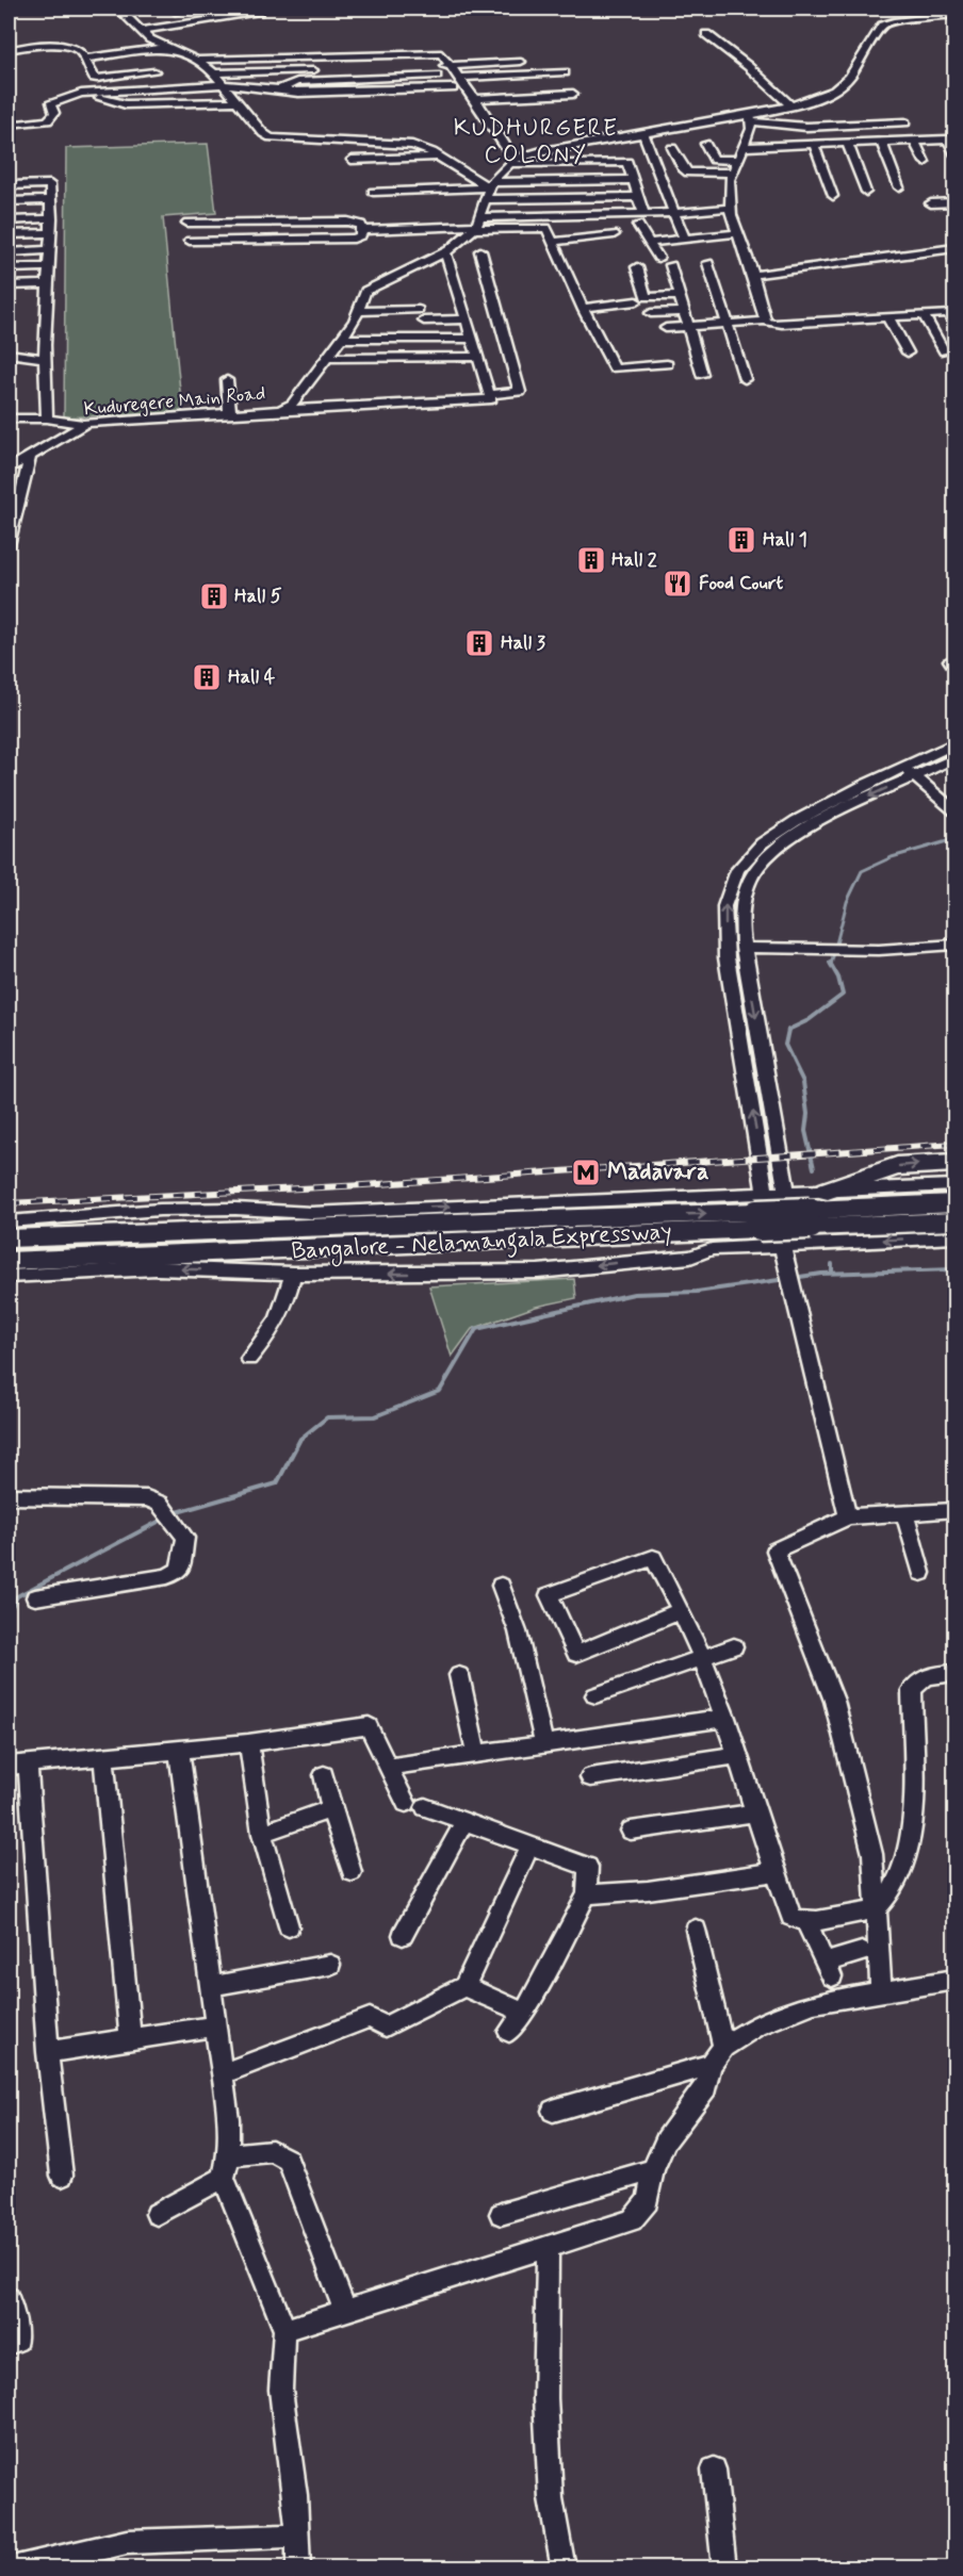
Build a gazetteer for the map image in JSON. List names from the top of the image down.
{
  "streets": {
    "highway": ["Bangalore - Nelamangala Expressway"],
    "street": ["Kuduregere Main Road"]
  },
  "districts": ["KUDHURGERE COLONY"],
  "places": {
    "building": [
      "Hall 1",
      "Hall 2",
      "Hall 5",
      "Hall 3",
      "Hall 4"
    ],
    "restaurant": ["Food Court"],
    "metro station": ["Madavara"]
  }
}
